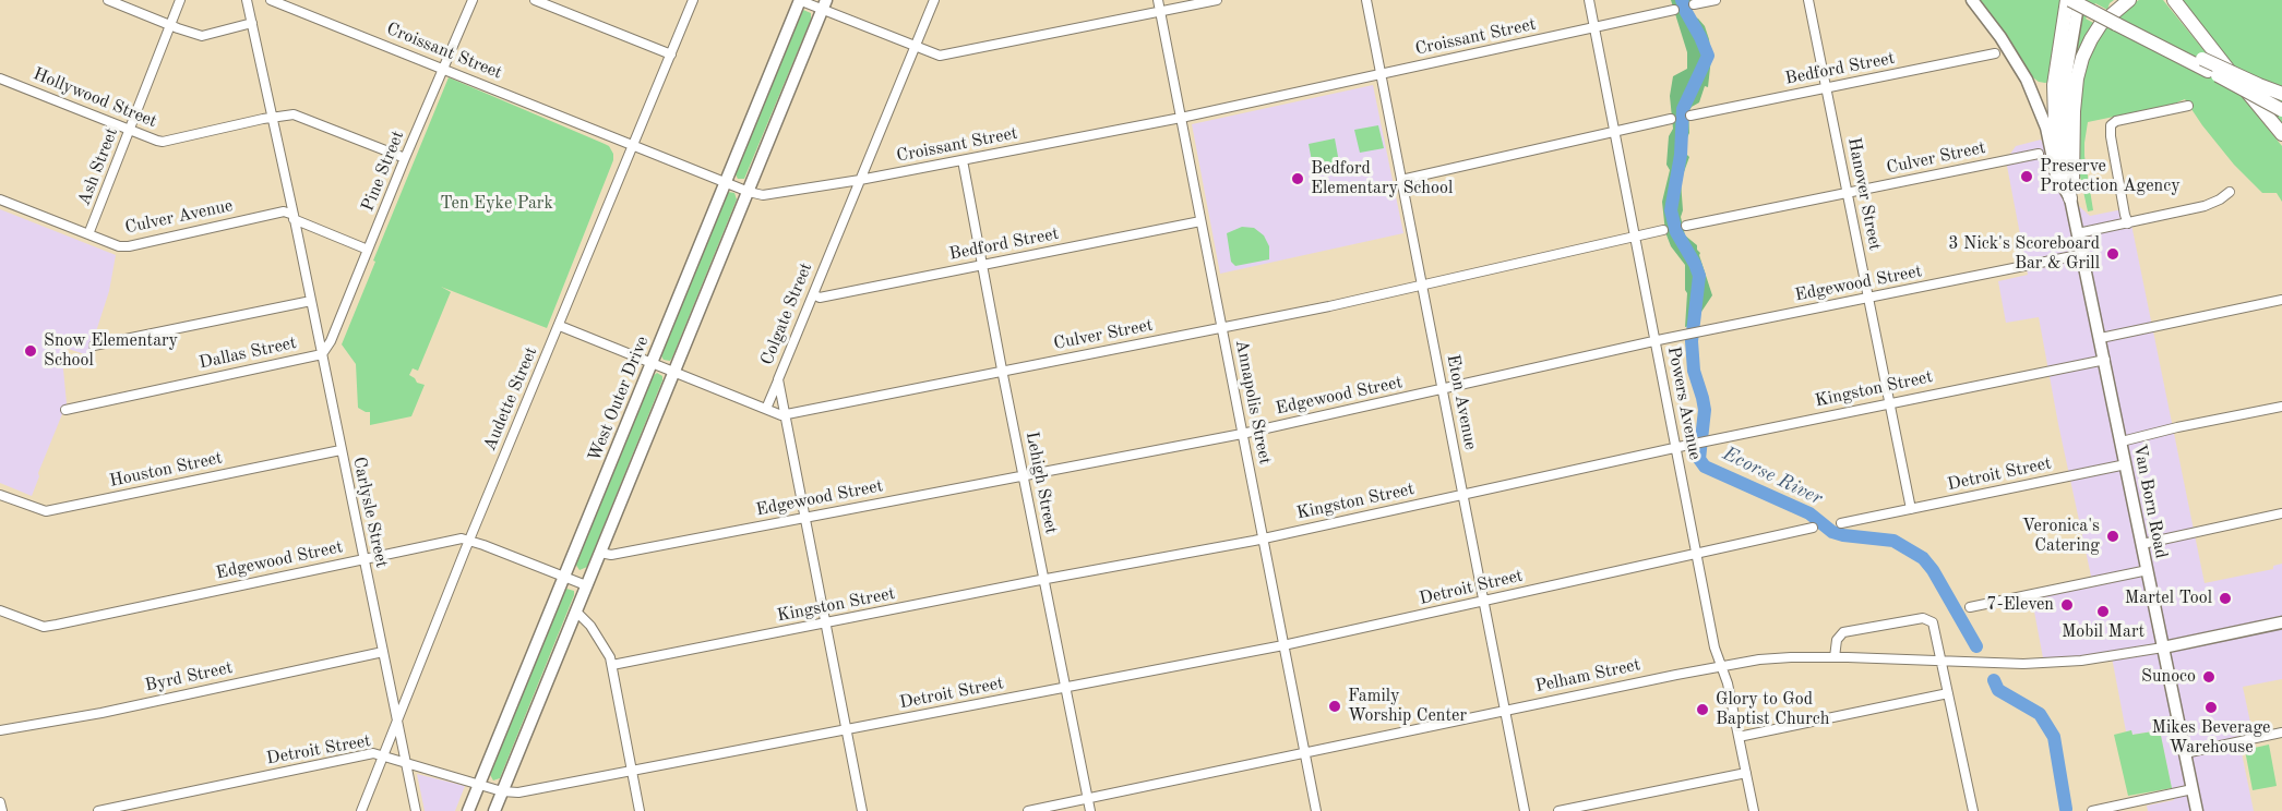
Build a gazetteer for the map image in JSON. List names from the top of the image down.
{
  "streets": {
    "main road": ["West Outer Drive", "Van Born Road"],
    "street": [
      "Croissant Street",
      "Bedford Street",
      "Hollywood Street",
      "Culver Street",
      "Ash Street",
      "Pine Street",
      "Hanover Street",
      "Culver Avenue",
      "Edgewood Street",
      "Colgate Street",
      "Dallas Street",
      "Kingston Street",
      "Audette Street",
      "Annapolis Street",
      "Eton Avenue",
      "Powers Avenue",
      "Houston Street",
      "Detroit Street",
      "Lehigh Street",
      "Carlysle Street",
      "Pelham Street",
      "Byrd Street"
    ]
  },
  "crossings": [
    ["Croissant Street", "Pine Street"],
    ["Croissant Street", "Colgate Street"],
    ["Croissant Street", "Audette Street"],
    ["Croissant Street", "West Outer Drive"],
    ["Croissant Street", "Annapolis Street"],
    ["Croissant Street", "Eton Avenue"],
    ["Croissant Street", "Powers Avenue"],
    ["Croissant Street", "Lehigh Street"],
    ["Bedford Street", "Hanover Street"],
    ["Bedford Street", "Colgate Street"],
    ["Bedford Street", "Annapolis Street"],
    ["Bedford Street", "Lehigh Street"],
    ["Hollywood Street", "Ash Street"],
    ["Hollywood Street", "Pine Street"],
    ["Hollywood Street", "Carlysle Street"],
    ["Culver Street", "Hanover Street"],
    ["Culver Street", "Colgate Street"],
    ["Culver Street", "Audette Street"],
    ["Culver Street", "West Outer Drive"],
    ["Culver Street", "Annapolis Street"],
    ["Culver Street", "Eton Avenue"],
    ["Culver Street", "Powers Avenue"],
    ["Culver Street", "Lehigh Street"],
    ["Ash Street", "Culver Avenue"],
    ["Pine Street", "Culver Avenue"],
    ["Pine Street", "Dallas Street"],
    ["Pine Street", "Carlysle Street"],
    ["Hanover Street", "Edgewood Street"],
    ["Hanover Street", "Kingston Street"],
    ["Hanover Street", "Detroit Street"],
    ["Culver Avenue", "Carlysle Street"],
    ["Edgewood Street", "Colgate Street"],
    ["Edgewood Street", "Audette Street"],
    ["Edgewood Street", "West Outer Drive"],
    ["Edgewood Street", "Annapolis Street"],
    ["Edgewood Street", "Eton Avenue"],
    ["Edgewood Street", "Powers Avenue"],
    ["Edgewood Street", "Lehigh Street"],
    ["Edgewood Street", "Van Born Road"],
    ["Edgewood Street", "Carlysle Street"],
    ["Colgate Street", "Kingston Street"],
    ["Colgate Street", "Detroit Street"],
    ["Dallas Street", "Carlysle Street"],
    ["Kingston Street", "Annapolis Street"],
    ["Kingston Street", "Eton Avenue"],
    ["Kingston Street", "Powers Avenue"],
    ["Kingston Street", "Lehigh Street"],
    ["Kingston Street", "Van Born Road"],
    ["Audette Street", "Detroit Street"],
    ["Audette Street", "Carlysle Street"],
    ["West Outer Drive", "Detroit Street"],
    ["Annapolis Street", "Detroit Street"],
    ["Annapolis Street", "Pelham Street"],
    ["Eton Avenue", "Detroit Street"],
    ["Eton Avenue", "Pelham Street"],
    ["Powers Avenue", "Detroit Street"],
    ["Powers Avenue", "Pelham Street"],
    ["Houston Street", "Carlysle Street"],
    ["Detroit Street", "Lehigh Street"],
    ["Detroit Street", "Van Born Road"],
    ["Detroit Street", "Carlysle Street"],
    ["Lehigh Street", "Pelham Street"],
    ["Van Born Road", "Pelham Street"],
    ["Carlysle Street", "Byrd Street"]
  ],
  "water": ["Ecorse River"],
  "parks": ["Ten Eyke Park"],
  "places": [
    "Preserve Protection Agency",
    "Bedford Elementary School",
    "3 Nick's Scoreboard Bar & Grill",
    "Snow Elementary School",
    "Veronica's Catering",
    "Martel Tool",
    "7-Eleven",
    "Mobil Mart",
    "Sunoco",
    "Family Worship Center",
    "Mikes Beverage Warehouse",
    "Glory to God Baptist Church"
  ]
}
